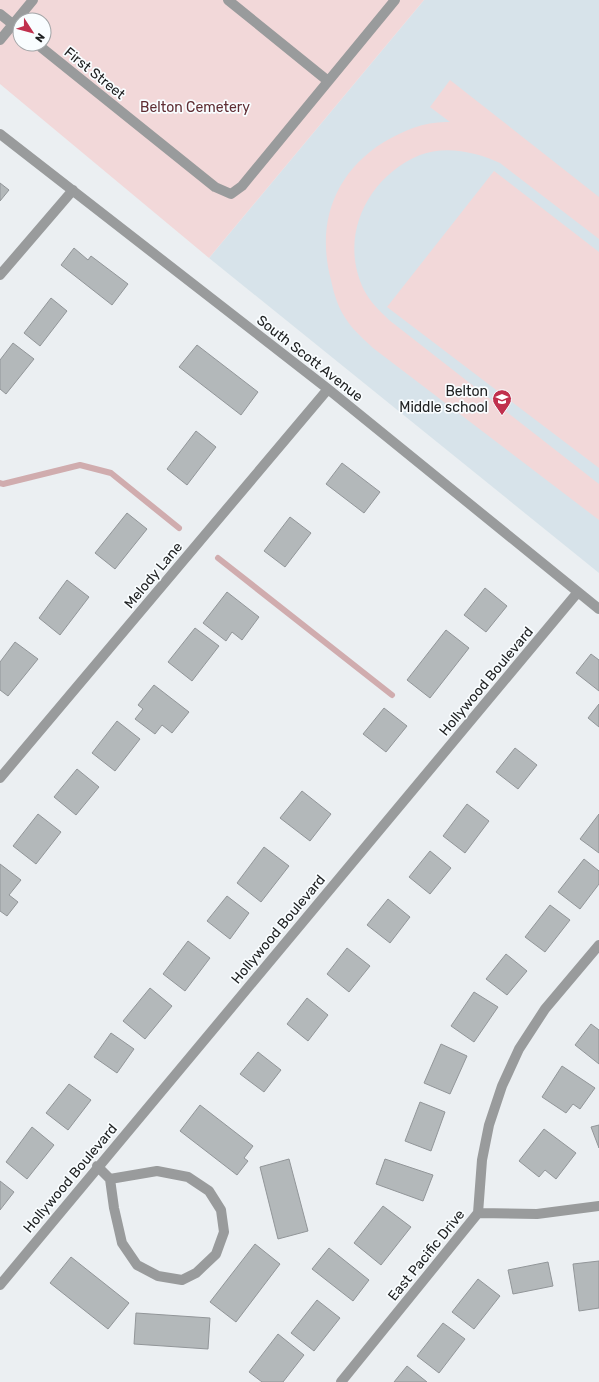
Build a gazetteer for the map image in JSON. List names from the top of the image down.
{
  "streets": {
    "street": [
      "First Street",
      "South Scott Avenue",
      "Melody Lane",
      "Hollywood Boulevard",
      "East Pacific Drive"
    ]
  },
  "crossings": [
    ["South Scott Avenue", "Melody Lane"],
    ["South Scott Avenue", "Hollywood Boulevard"]
  ],
  "parks": ["Belton Cemetery"],
  "places": {
    "school or university": ["Belton Middle school"]
  },
  "north": "bottom right"
}
